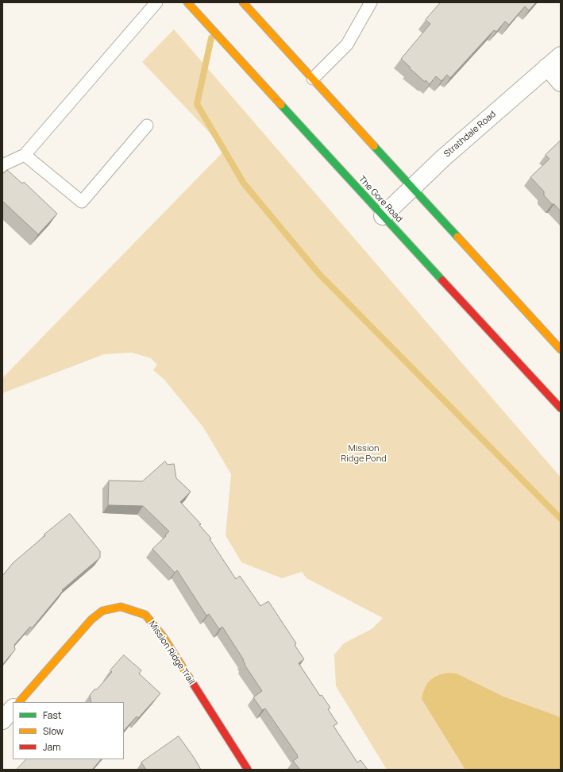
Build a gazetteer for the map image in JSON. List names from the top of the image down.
{
  "streets": {
    "main road": ["The Gore Road", "Mission Ridge Trail"],
    "street": ["Strathdale Road"]
  },
  "crossings": [
    ["Strathdale Road", "The Gore Road"]
  ],
  "parks": ["Mission Ridge Pond"],
  "legend": ["Fast", "Slow", "Jam"]
}
